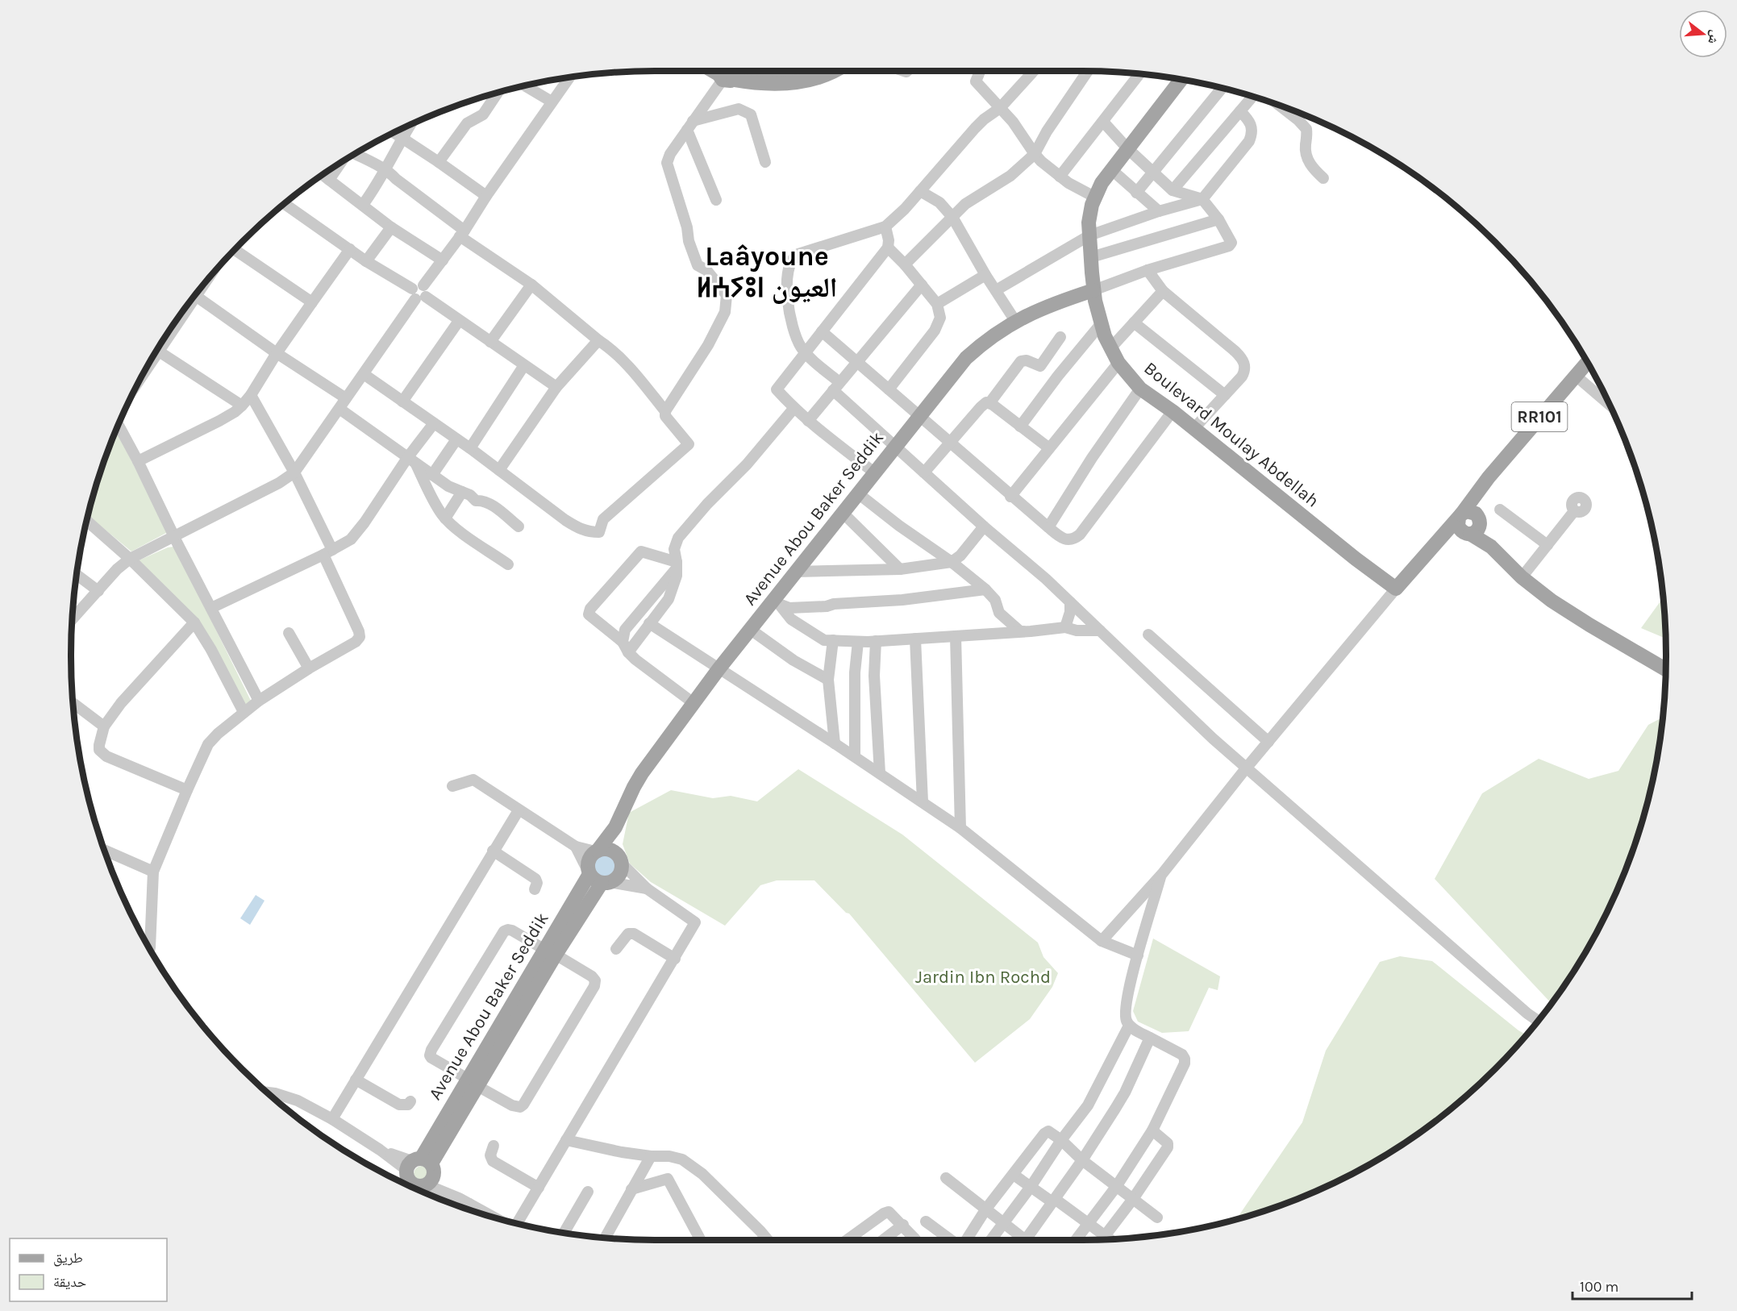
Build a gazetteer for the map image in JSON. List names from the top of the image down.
{
  "streets": {
    "main road": ["RR101", "Boulevard Moulay Abdellah", "Avenue Abou Baker Seddik"]
  },
  "crossings": [
    ["Boulevard Moulay Abdellah", "Avenue Abou Baker Seddik"]
  ],
  "districts": ["Laâyoune ⵍⵄⵢⵓⵏ العيون"],
  "parks": ["Jardin Ibn Rochd"],
  "legend": ["طريق", "حديقة"],
  "scale_bar": "100 m",
  "north": "right"
}
